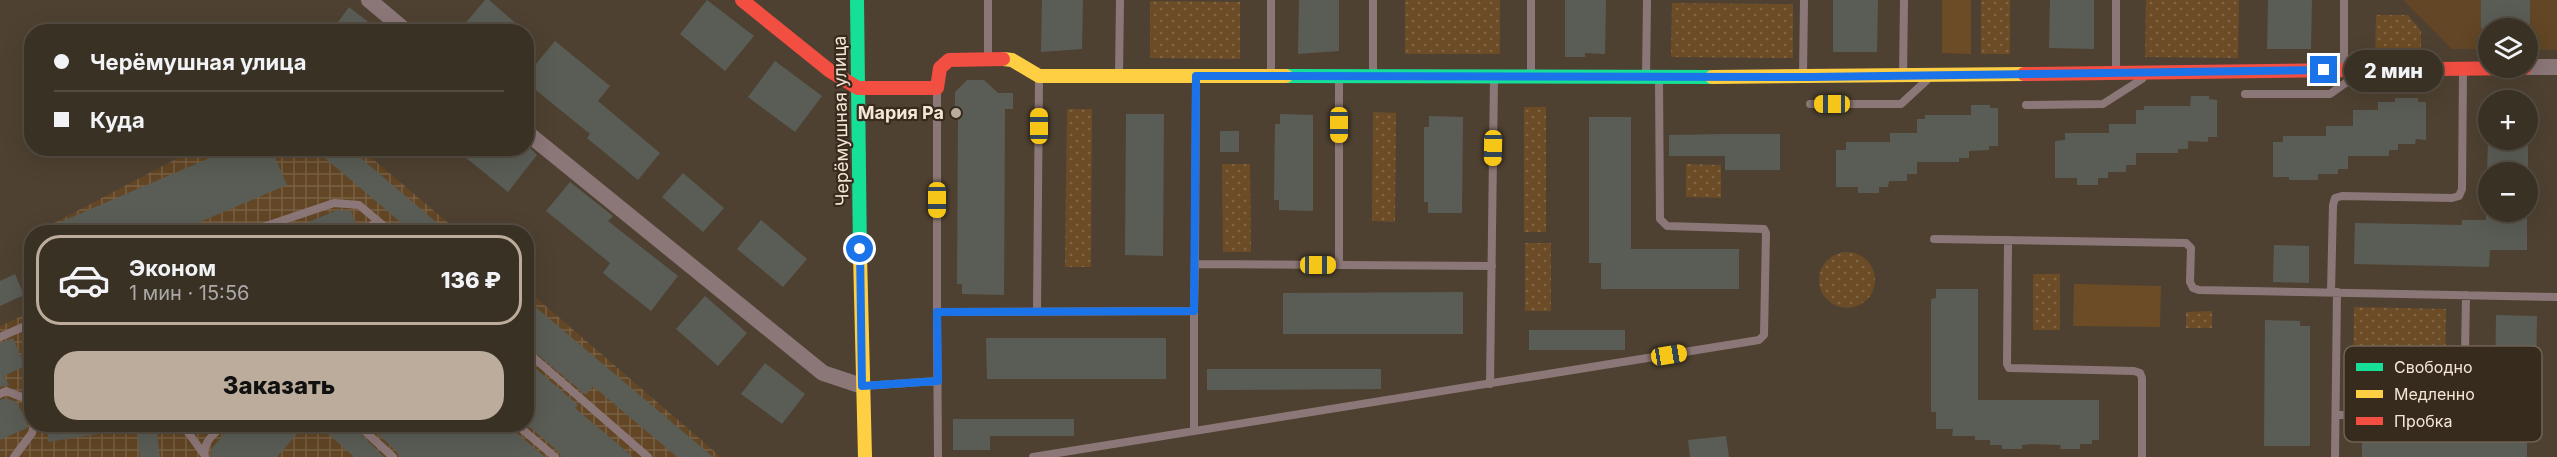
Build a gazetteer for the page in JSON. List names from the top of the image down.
{
  "streets": {
    "street": ["Черёмушная улица"]
  },
  "places": ["Мария Ра"],
  "legend": ["Свободно", "Медленно", "Пробка"],
  "page": {
    "map_buttons": ["+", "−"],
    "banner": ["Черёмушная улица", "Куда"],
    "bubble": "2 мин",
    "list": [
      {
        "name": "Эконом",
        "note": "1 мин · 15:56",
        "value": "136 ₽"
      }
    ],
    "buttons": "Заказать"
  }
}
